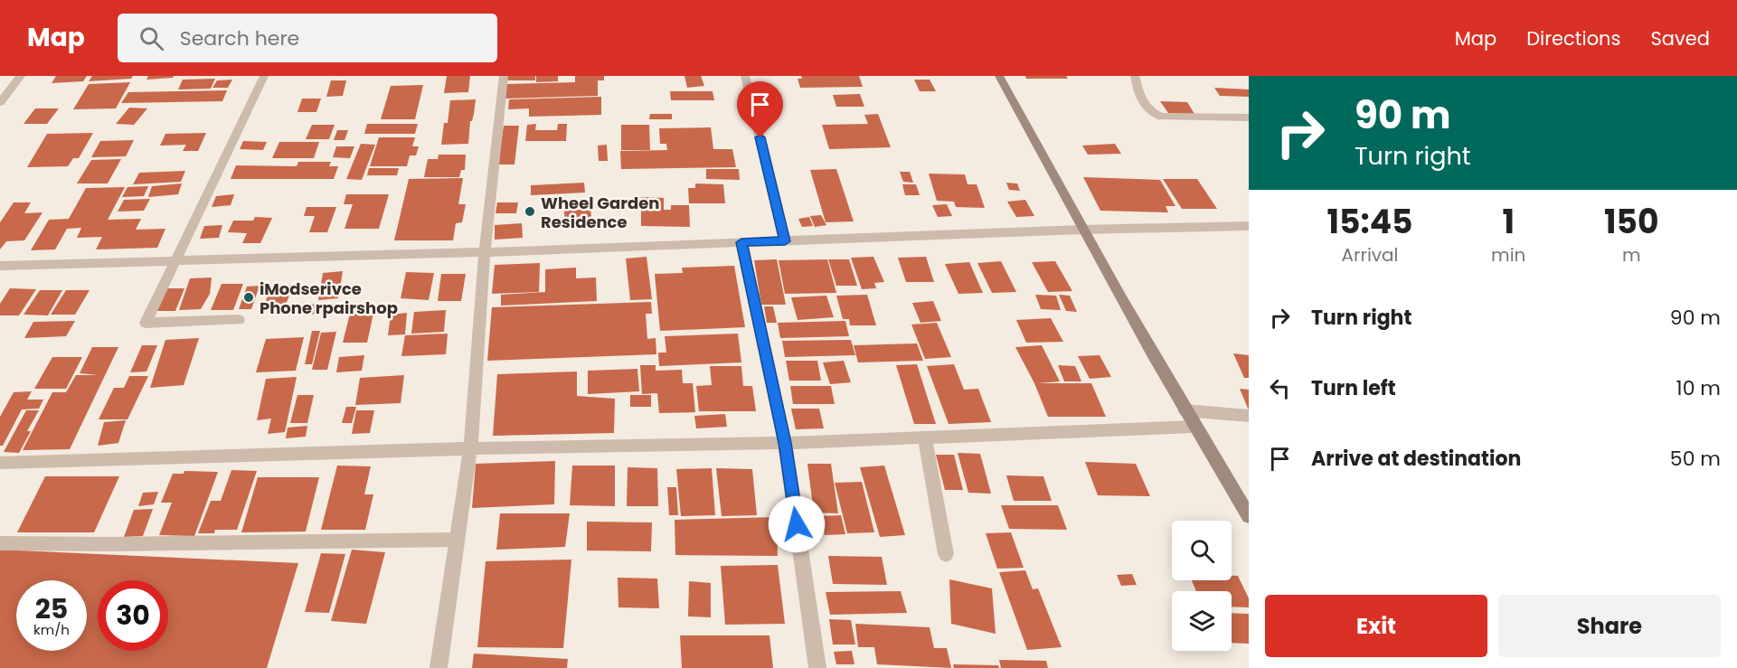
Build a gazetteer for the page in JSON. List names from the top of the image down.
{
  "places": ["Wheel Garden Residence", "iModserivce Phone rpairshop"],
  "page": {
    "header": "Map",
    "search": "Search here",
    "nav": ["Map", "Directions", "Saved"],
    "turn": ["90 m", "Turn right"],
    "eta": [
      "15:45",
      "Arrival",
      "1",
      "min",
      "150",
      "m"
    ],
    "list": [
      {
        "name": "Turn right",
        "value": "90 m"
      },
      {
        "name": "Turn left",
        "value": "10 m"
      },
      {
        "name": "Arrive at destination",
        "value": "50 m"
      }
    ],
    "speed": "25 km/h",
    "limit": "30",
    "buttons": ["Exit", "Share"]
  }
}
